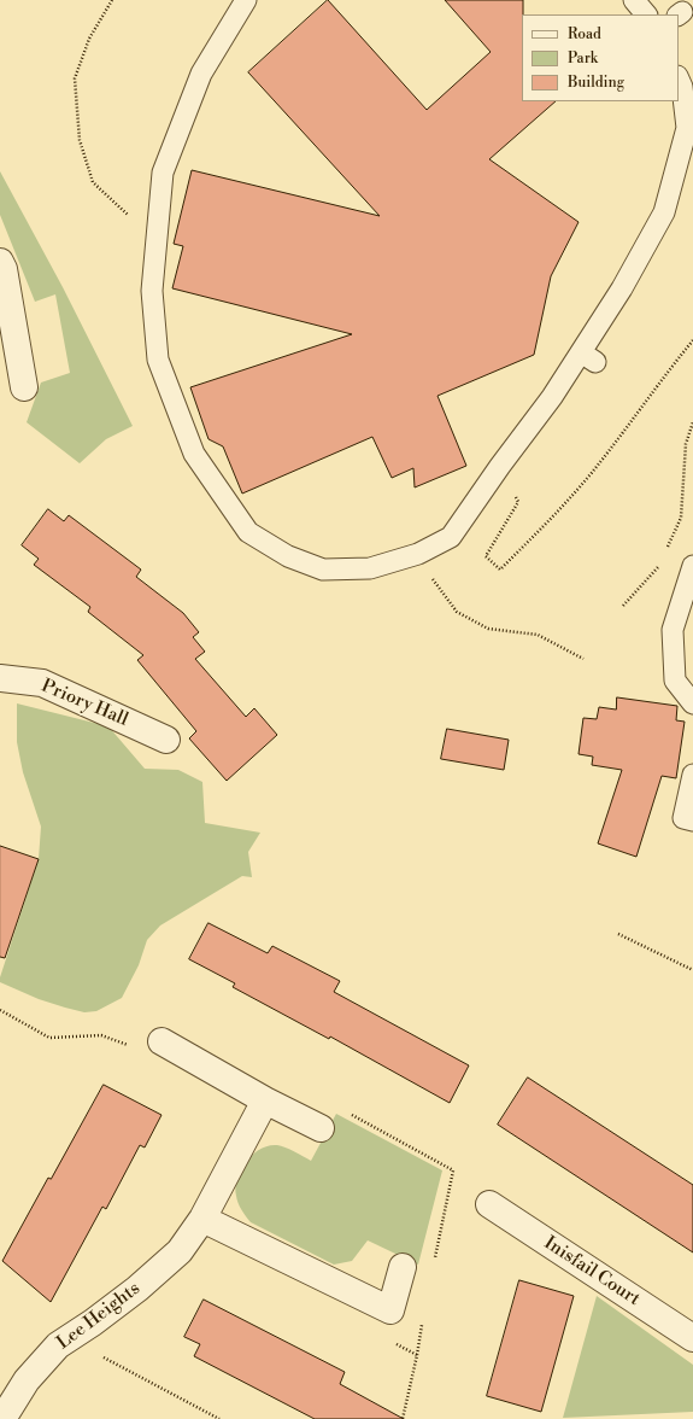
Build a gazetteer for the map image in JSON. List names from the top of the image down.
{
  "streets": {
    "street": ["Priory Hall", "Inisfail Court", "Lee Heights"]
  },
  "legend": ["Road", "Park", "Building"]
}
